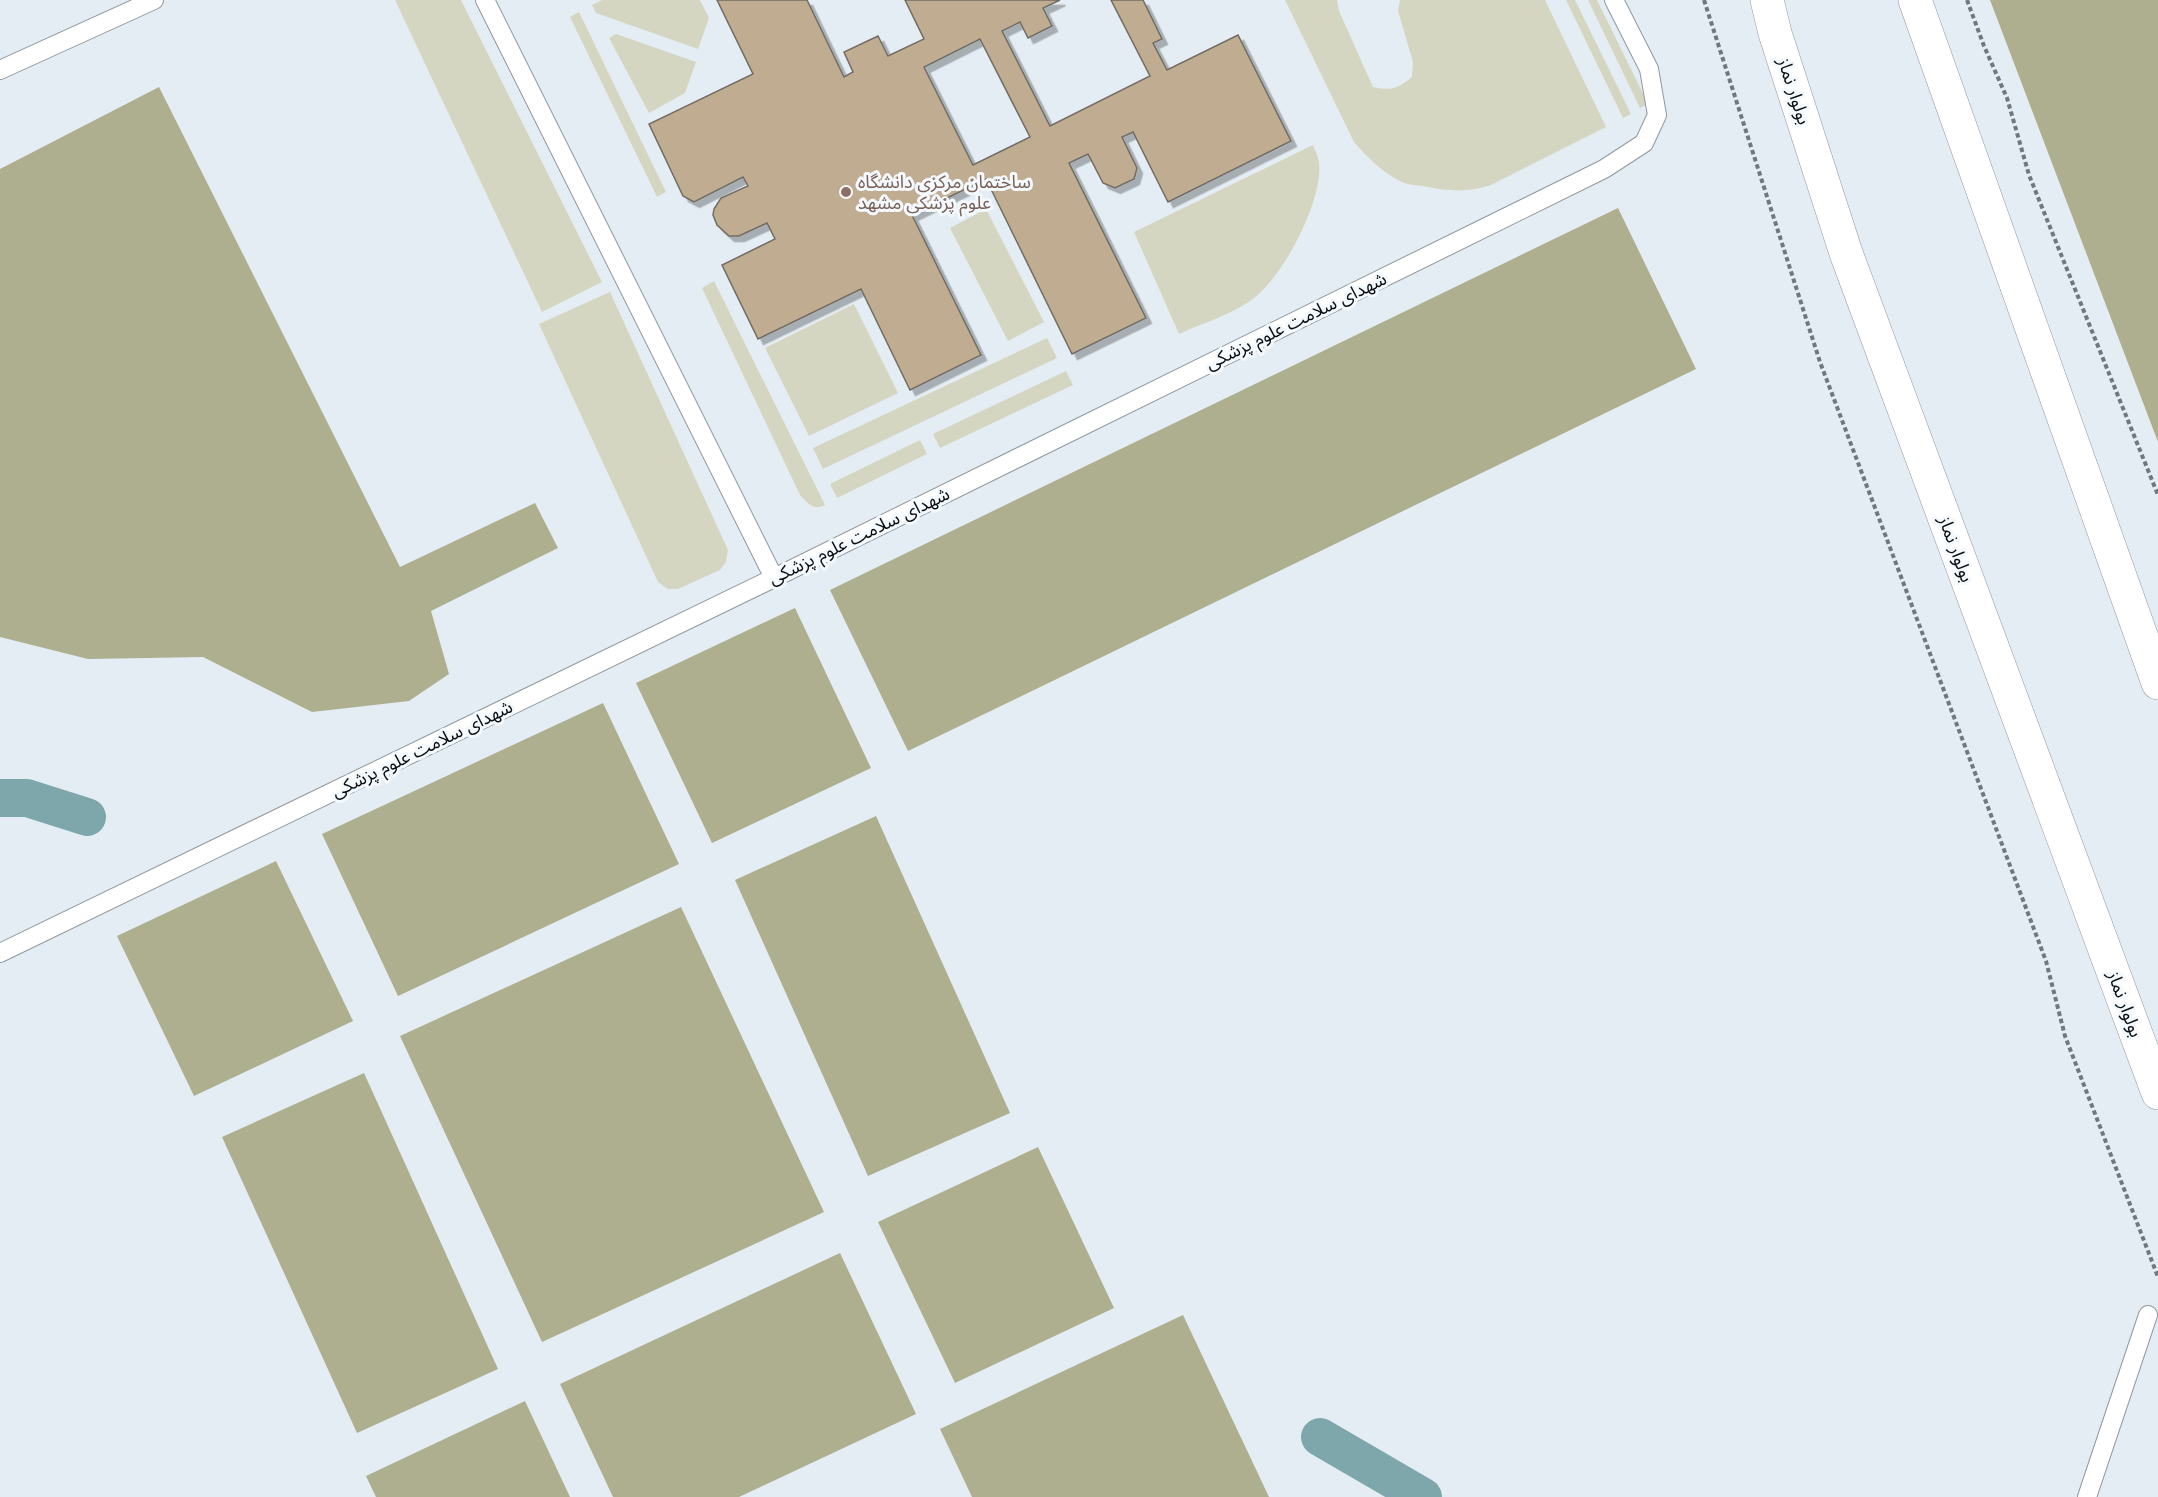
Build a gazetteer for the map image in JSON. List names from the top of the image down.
{
  "streets": {
    "main road": ["بولوار نماز"],
    "lane": ["شهدای سلامت علوم پزشکی"]
  },
  "places": ["ساختمان مرکزی دانشگاه علوم پزشکی مشهد"]
}
